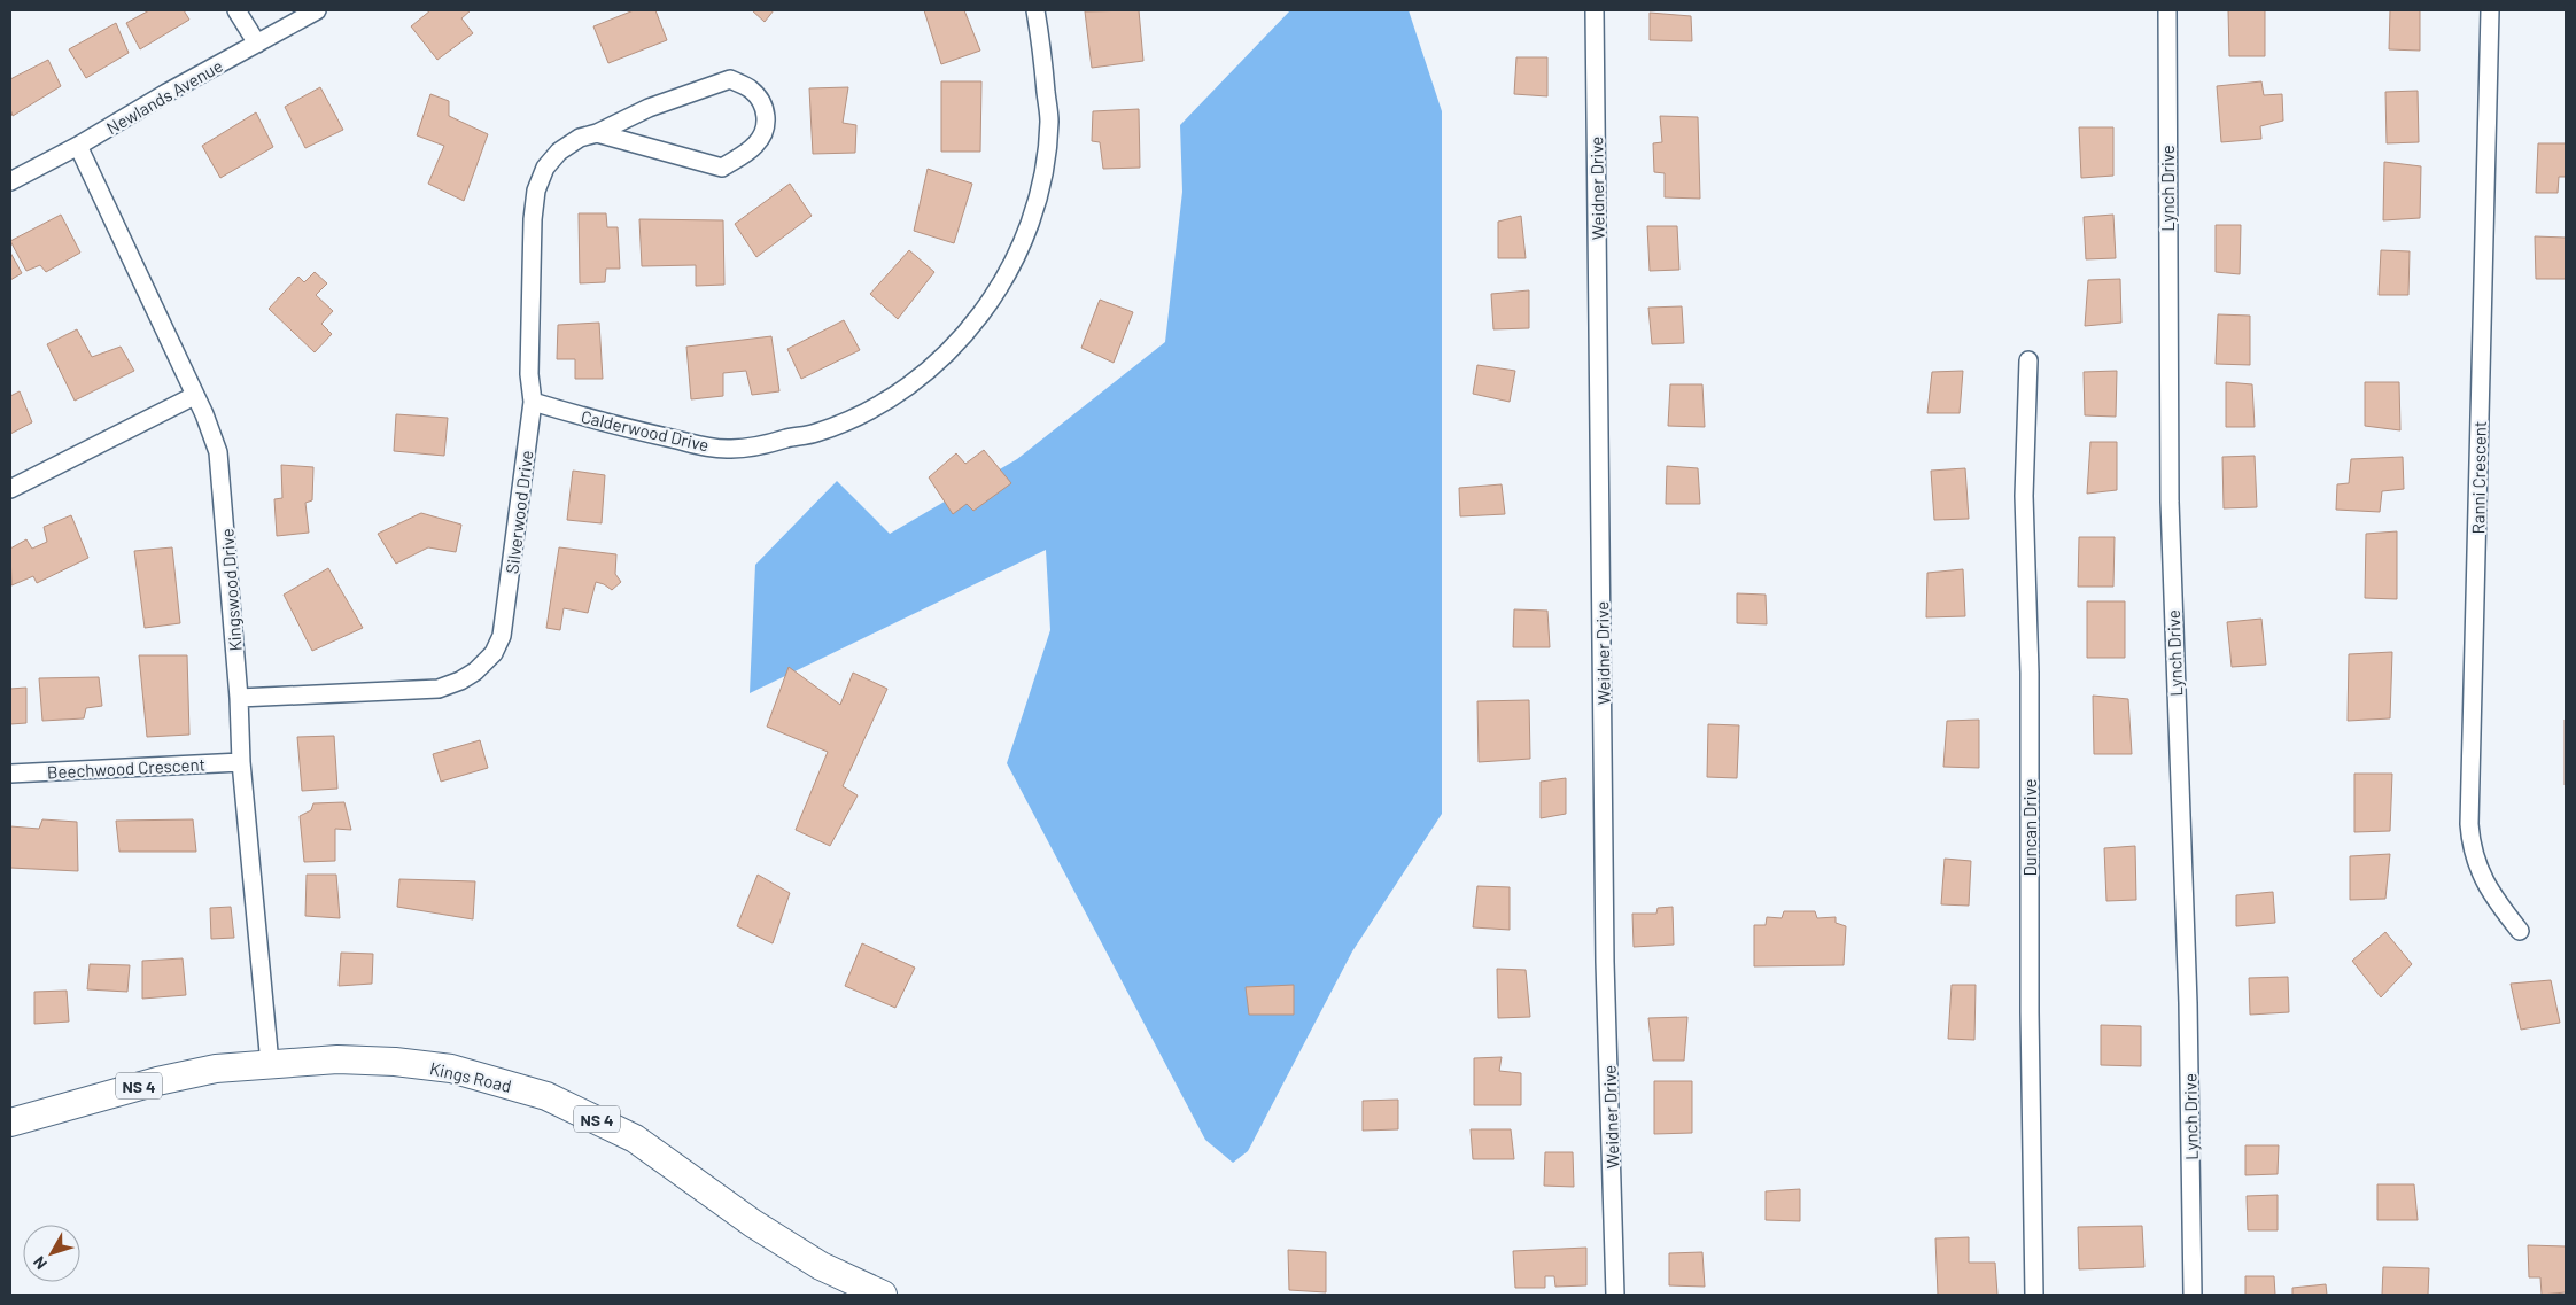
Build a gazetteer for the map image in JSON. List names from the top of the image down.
{
  "streets": {
    "main road": ["Kings Road", "NS 4"],
    "street": [
      "Newlands Avenue",
      "Weidner Drive",
      "Lynch Drive",
      "Calderwood Drive",
      "Ranni Crescent",
      "Silverwood Drive",
      "Kingswood Drive",
      "Beechwood Crescent",
      "Duncan Drive"
    ]
  },
  "crossings": [
    ["Newlands Avenue", "Kingswood Drive"],
    ["Calderwood Drive", "Silverwood Drive"],
    ["Silverwood Drive", "Kingswood Drive"],
    ["Kingswood Drive", "Beechwood Crescent"],
    ["Kingswood Drive", "Kings Road"]
  ],
  "north": "bottom left"
}
